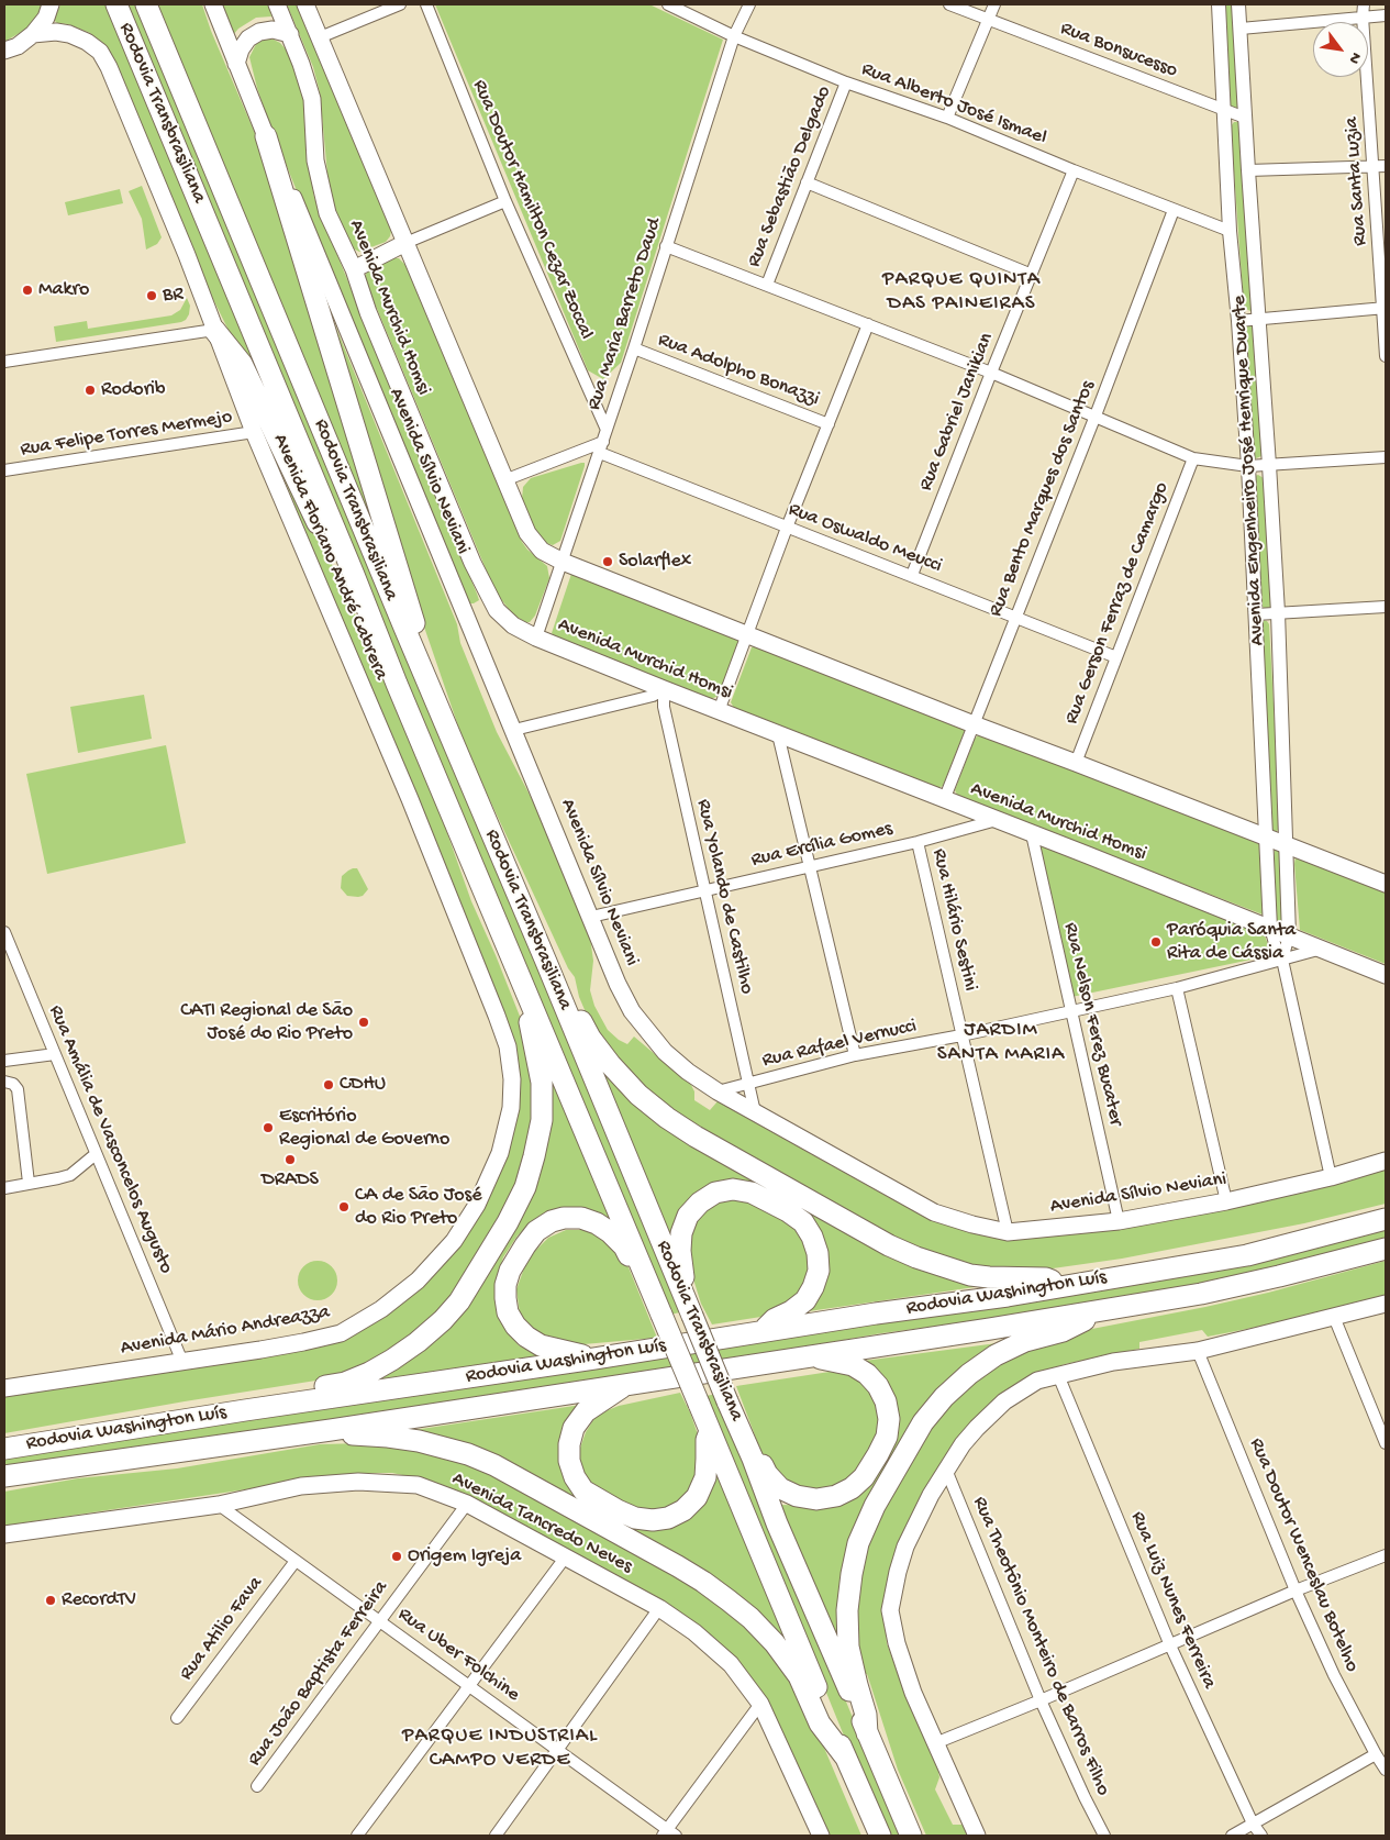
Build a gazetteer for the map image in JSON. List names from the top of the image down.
{
  "streets": {
    "highway": ["Rodovia Transbrasiliana", "Rodovia Washington Luís"],
    "main road": [
      "Avenida Murchid Homsi",
      "Avenida Sílvio Neviani",
      "Avenida Floriano André Cabrera",
      "Avenida Mário Andreazza",
      "Avenida Tancredo Neves"
    ],
    "street": [
      "Rua Bonsucesso",
      "Rua Alberto José Ismael",
      "Rua Sebastião Delgado",
      "Rua Santa Luzia",
      "Rua Doutor Hamilton Cezar Zoccal",
      "Rua Maria Barreto Daud",
      "Rua Adolpho Bonazzi",
      "Rua Gabriel Janikian",
      "Rua Felipe Torres Mermejo",
      "Avenida Engenheiro José Henrique Duarte",
      "Rua Bento Marques dos Santos",
      "Rua Oswaldo Meucci",
      "Rua Gerson Ferraz de Camargo",
      "Rua Ercília Gomes",
      "Rua Yolando de Castilho",
      "Rua Hilário Sestini",
      "Rua Nelson Ferez Bucater",
      "Rua Rafael Vernucci",
      "Rua Amália de Vasconcelos Augusto",
      "Rua Doutor Wenceslau Botelho",
      "Rua Luiz Nunes Ferreira",
      "Rua Atilio Fava",
      "Rua Theotônio Monteiro de Barros Filho",
      "Rua Uber Folchine",
      "Rua João Baptista Ferreira"
    ]
  },
  "crossings": [
    ["Rua Bonsucesso", "Avenida Engenheiro José Henrique Duarte"],
    ["Rua Alberto José Ismael", "Rua Sebastião Delgado"],
    ["Rua Alberto José Ismael", "Rua Maria Barreto Daud"],
    ["Rua Alberto José Ismael", "Rua Gabriel Janikian"],
    ["Rua Alberto José Ismael", "Avenida Engenheiro José Henrique Duarte"],
    ["Rua Alberto José Ismael", "Rua Bento Marques dos Santos"],
    ["Rua Doutor Hamilton Cezar Zoccal", "Rua Maria Barreto Daud"],
    ["Avenida Murchid Homsi", "Rua Maria Barreto Daud"],
    ["Avenida Murchid Homsi", "Avenida Engenheiro José Henrique Duarte"],
    ["Avenida Murchid Homsi", "Rua Bento Marques dos Santos"],
    ["Avenida Murchid Homsi", "Rua Gerson Ferraz de Camargo"],
    ["Avenida Murchid Homsi", "Rua Ercília Gomes"],
    ["Avenida Murchid Homsi", "Rua Yolando de Castilho"],
    ["Avenida Murchid Homsi", "Rua Nelson Ferez Bucater"],
    ["Avenida Murchid Homsi", "Rua Rafael Vernucci"],
    ["Rua Maria Barreto Daud", "Rua Adolpho Bonazzi"],
    ["Rua Maria Barreto Daud", "Rua Oswaldo Meucci"],
    ["Rua Gabriel Janikian", "Rua Oswaldo Meucci"],
    ["Rua Felipe Torres Mermejo", "Avenida Floriano André Cabrera"],
    ["Avenida Sílvio Neviani", "Rua Ercília Gomes"],
    ["Avenida Sílvio Neviani", "Rua Yolando de Castilho"],
    ["Avenida Sílvio Neviani", "Rua Hilário Sestini"],
    ["Avenida Sílvio Neviani", "Rua Nelson Ferez Bucater"],
    ["Avenida Sílvio Neviani", "Rua Rafael Vernucci"],
    ["Rua Bento Marques dos Santos", "Rua Oswaldo Meucci"],
    ["Rua Oswaldo Meucci", "Rua Gerson Ferraz de Camargo"],
    ["Avenida Floriano André Cabrera", "Avenida Mário Andreazza"],
    ["Rua Ercília Gomes", "Rua Yolando de Castilho"],
    ["Rua Ercília Gomes", "Rua Hilário Sestini"],
    ["Rua Yolando de Castilho", "Rua Rafael Vernucci"],
    ["Rua Hilário Sestini", "Rua Rafael Vernucci"],
    ["Rua Nelson Ferez Bucater", "Rua Rafael Vernucci"],
    ["Rua Amália de Vasconcelos Augusto", "Avenida Mário Andreazza"],
    ["Avenida Tancredo Neves", "Rua Uber Folchine"],
    ["Avenida Tancredo Neves", "Rua João Baptista Ferreira"],
    ["Rua Atilio Fava", "Rua Uber Folchine"],
    ["Rua Uber Folchine", "Rua João Baptista Ferreira"]
  ],
  "districts": ["PARQUE QUINTA DAS PAINEIRAS", "JARDIM SANTA MARIA", "PARQUE INDUSTRIAL CAMPO VERDE"],
  "places": [
    "Makro",
    "BR",
    "Rodorib",
    "Solarflex",
    "Paróquia Santa Rita de Cássia",
    "CATI Regional de São José do Rio Preto",
    "CDHU",
    "Escritório Regional de Governo",
    "DRADS",
    "CA de São José do Rio Preto",
    "Origem Igreja",
    "RecordTV"
  ],
  "north": "bottom right"
}
